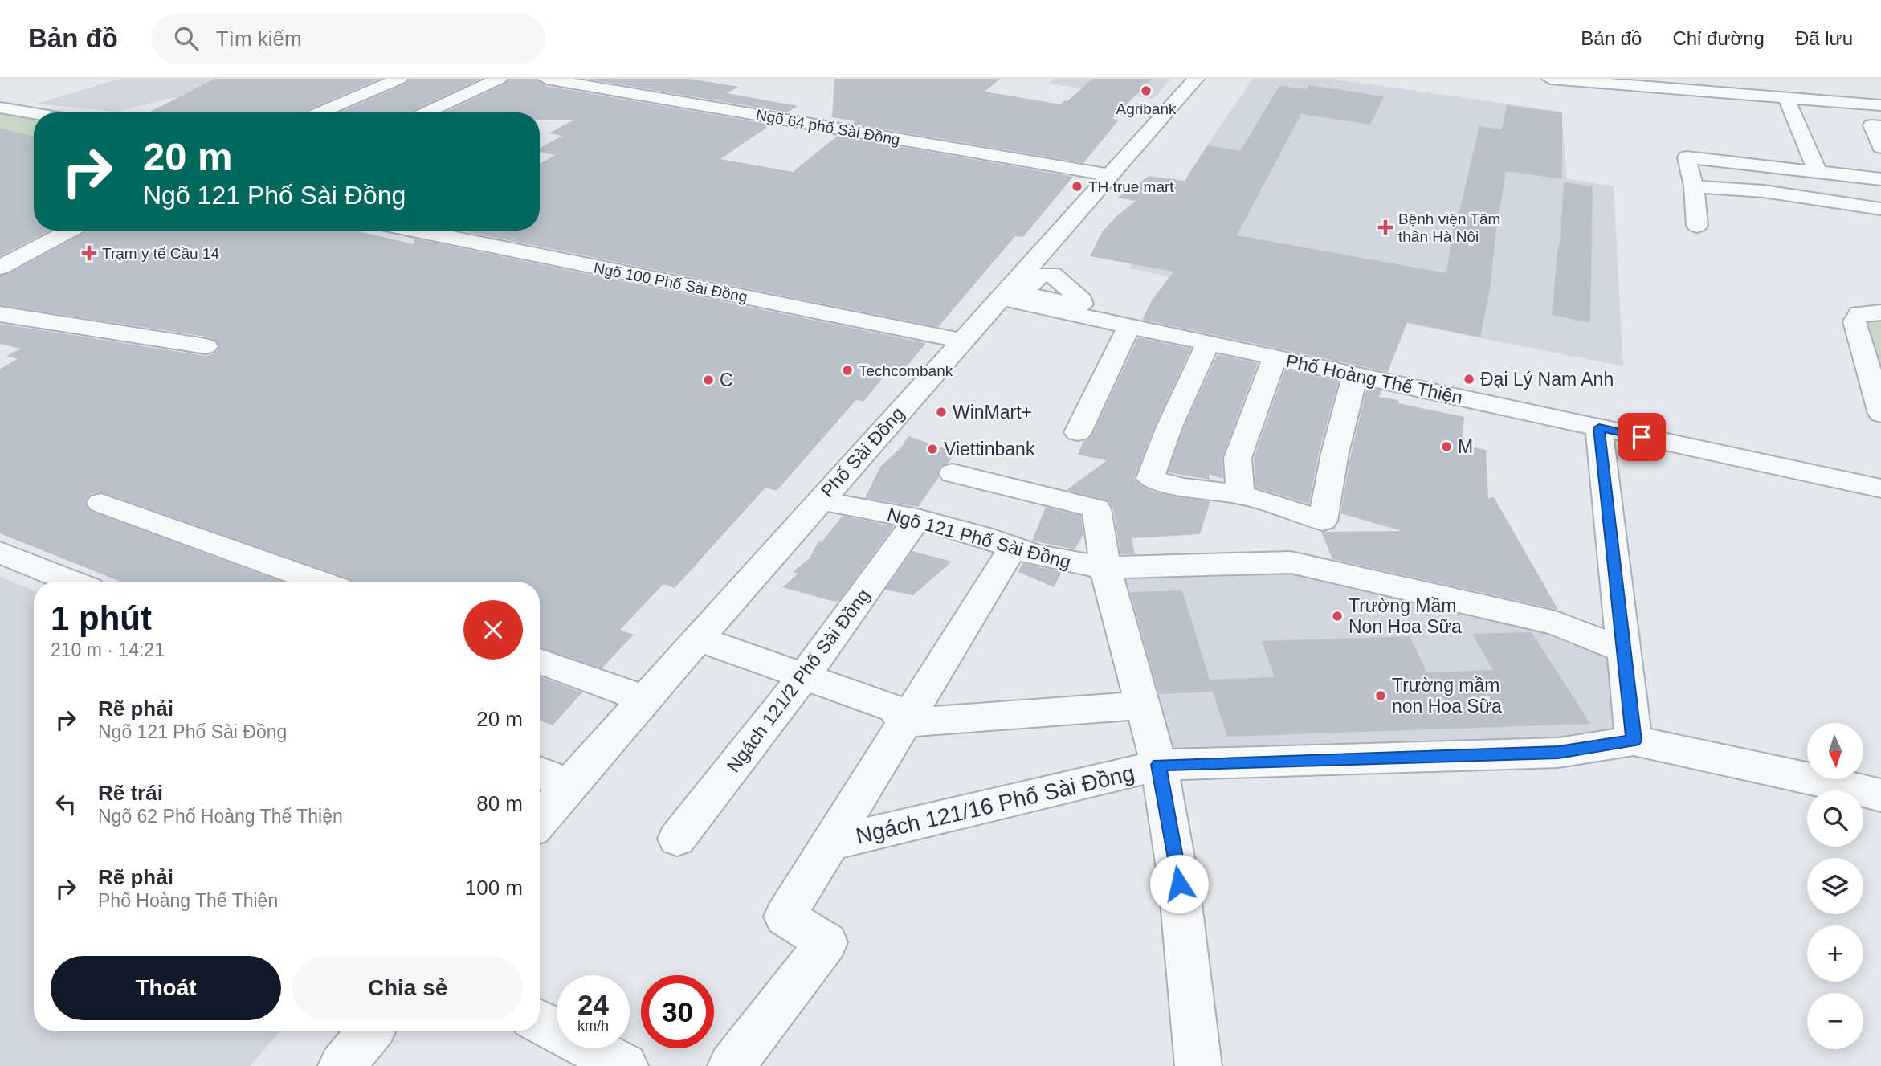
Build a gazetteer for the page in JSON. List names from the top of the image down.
{
  "streets": {
    "street": [
      "Ngõ 64 phố Sài Đồng",
      "Ngõ 100 Phố Sài Đồng",
      "Phố Hoàng Thế Thiện",
      "Phố Sài Đồng",
      "Ngõ 121 Phố Sài Đồng",
      "Ngách 121/2 Phố Sài Đồng",
      "Ngách 121/16 Phố Sài Đồng"
    ]
  },
  "crossings": [
    ["Ngõ 64 phố Sài Đồng", "Phố Sài Đồng"],
    ["Ngõ 100 Phố Sài Đồng", "Phố Sài Đồng"],
    ["Phố Hoàng Thế Thiện", "Phố Sài Đồng"],
    ["Phố Sài Đồng", "Ngõ 121 Phố Sài Đồng"],
    ["Ngõ 121 Phố Sài Đồng", "Ngách 121/2 Phố Sài Đồng"]
  ],
  "places": {
    "other": [
      "Agribank",
      "TH true mart",
      "Techcombank",
      "Đại Lý Nam Anh",
      "C",
      "WinMart+",
      "M",
      "Viettinbank",
      "Trường Mầm Non Hoa Sữa",
      "Trường mầm non Hoa Sữa"
    ],
    "health": ["Bệnh viện Tâm thần Hà Nội", "Trạm y tế Cầu 14"]
  },
  "north": "bottom",
  "page": {
    "header": "Bản đồ",
    "search": "Tìm kiếm",
    "nav": ["Bản đồ", "Chỉ đường", "Đã lưu"],
    "turn": ["20 m", "Ngõ 121 Phố Sài Đồng"],
    "heading": ["1 phút", "210 m · 14:21"],
    "list": [
      {
        "name": "Rẽ phải",
        "note": "Ngõ 121 Phố Sài Đồng",
        "value": "20 m"
      },
      {
        "name": "Rẽ trái",
        "note": "Ngõ 62 Phố Hoàng Thế Thiện",
        "value": "80 m"
      },
      {
        "name": "Rẽ phải",
        "note": "Phố Hoàng Thế Thiện",
        "value": "100 m"
      }
    ],
    "map_buttons": ["+", "−"],
    "buttons": ["Thoát", "Chia sẻ"],
    "speed": "24 km/h",
    "limit": "30"
  }
}
